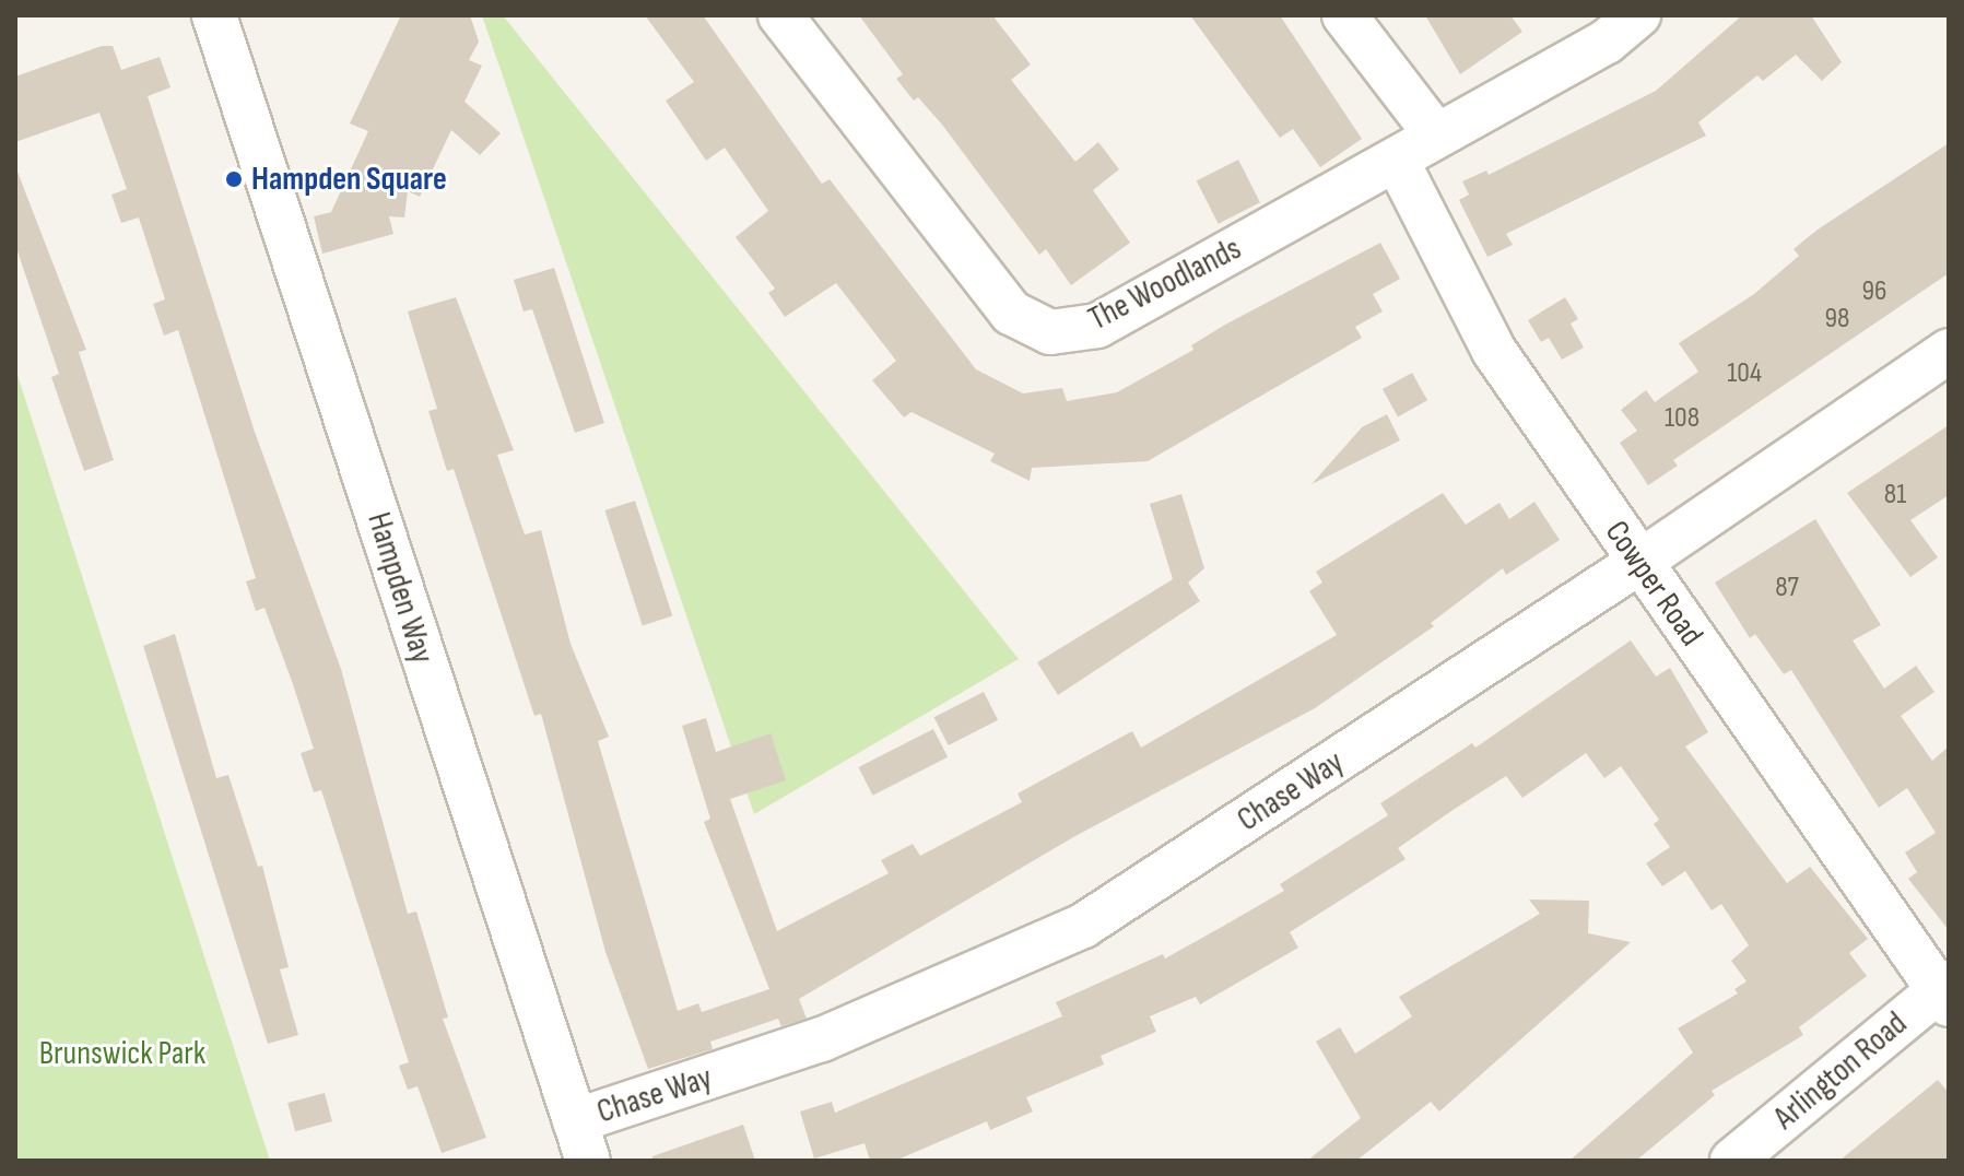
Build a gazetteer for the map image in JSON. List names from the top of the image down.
{
  "streets": {
    "street": [
      "The Woodlands",
      "Cowper Road",
      "Hampden Way",
      "Chase Way",
      "Arlington Road"
    ]
  },
  "crossings": [
    ["The Woodlands", "Cowper Road"],
    ["Cowper Road", "Chase Way"],
    ["Cowper Road", "Arlington Road"],
    ["Hampden Way", "Chase Way"]
  ],
  "parks": ["Brunswick Park"],
  "places": ["Hampden Square"],
  "house_numbers": [
    "96",
    "98",
    "104",
    "108",
    "81",
    "87"
  ]
}
